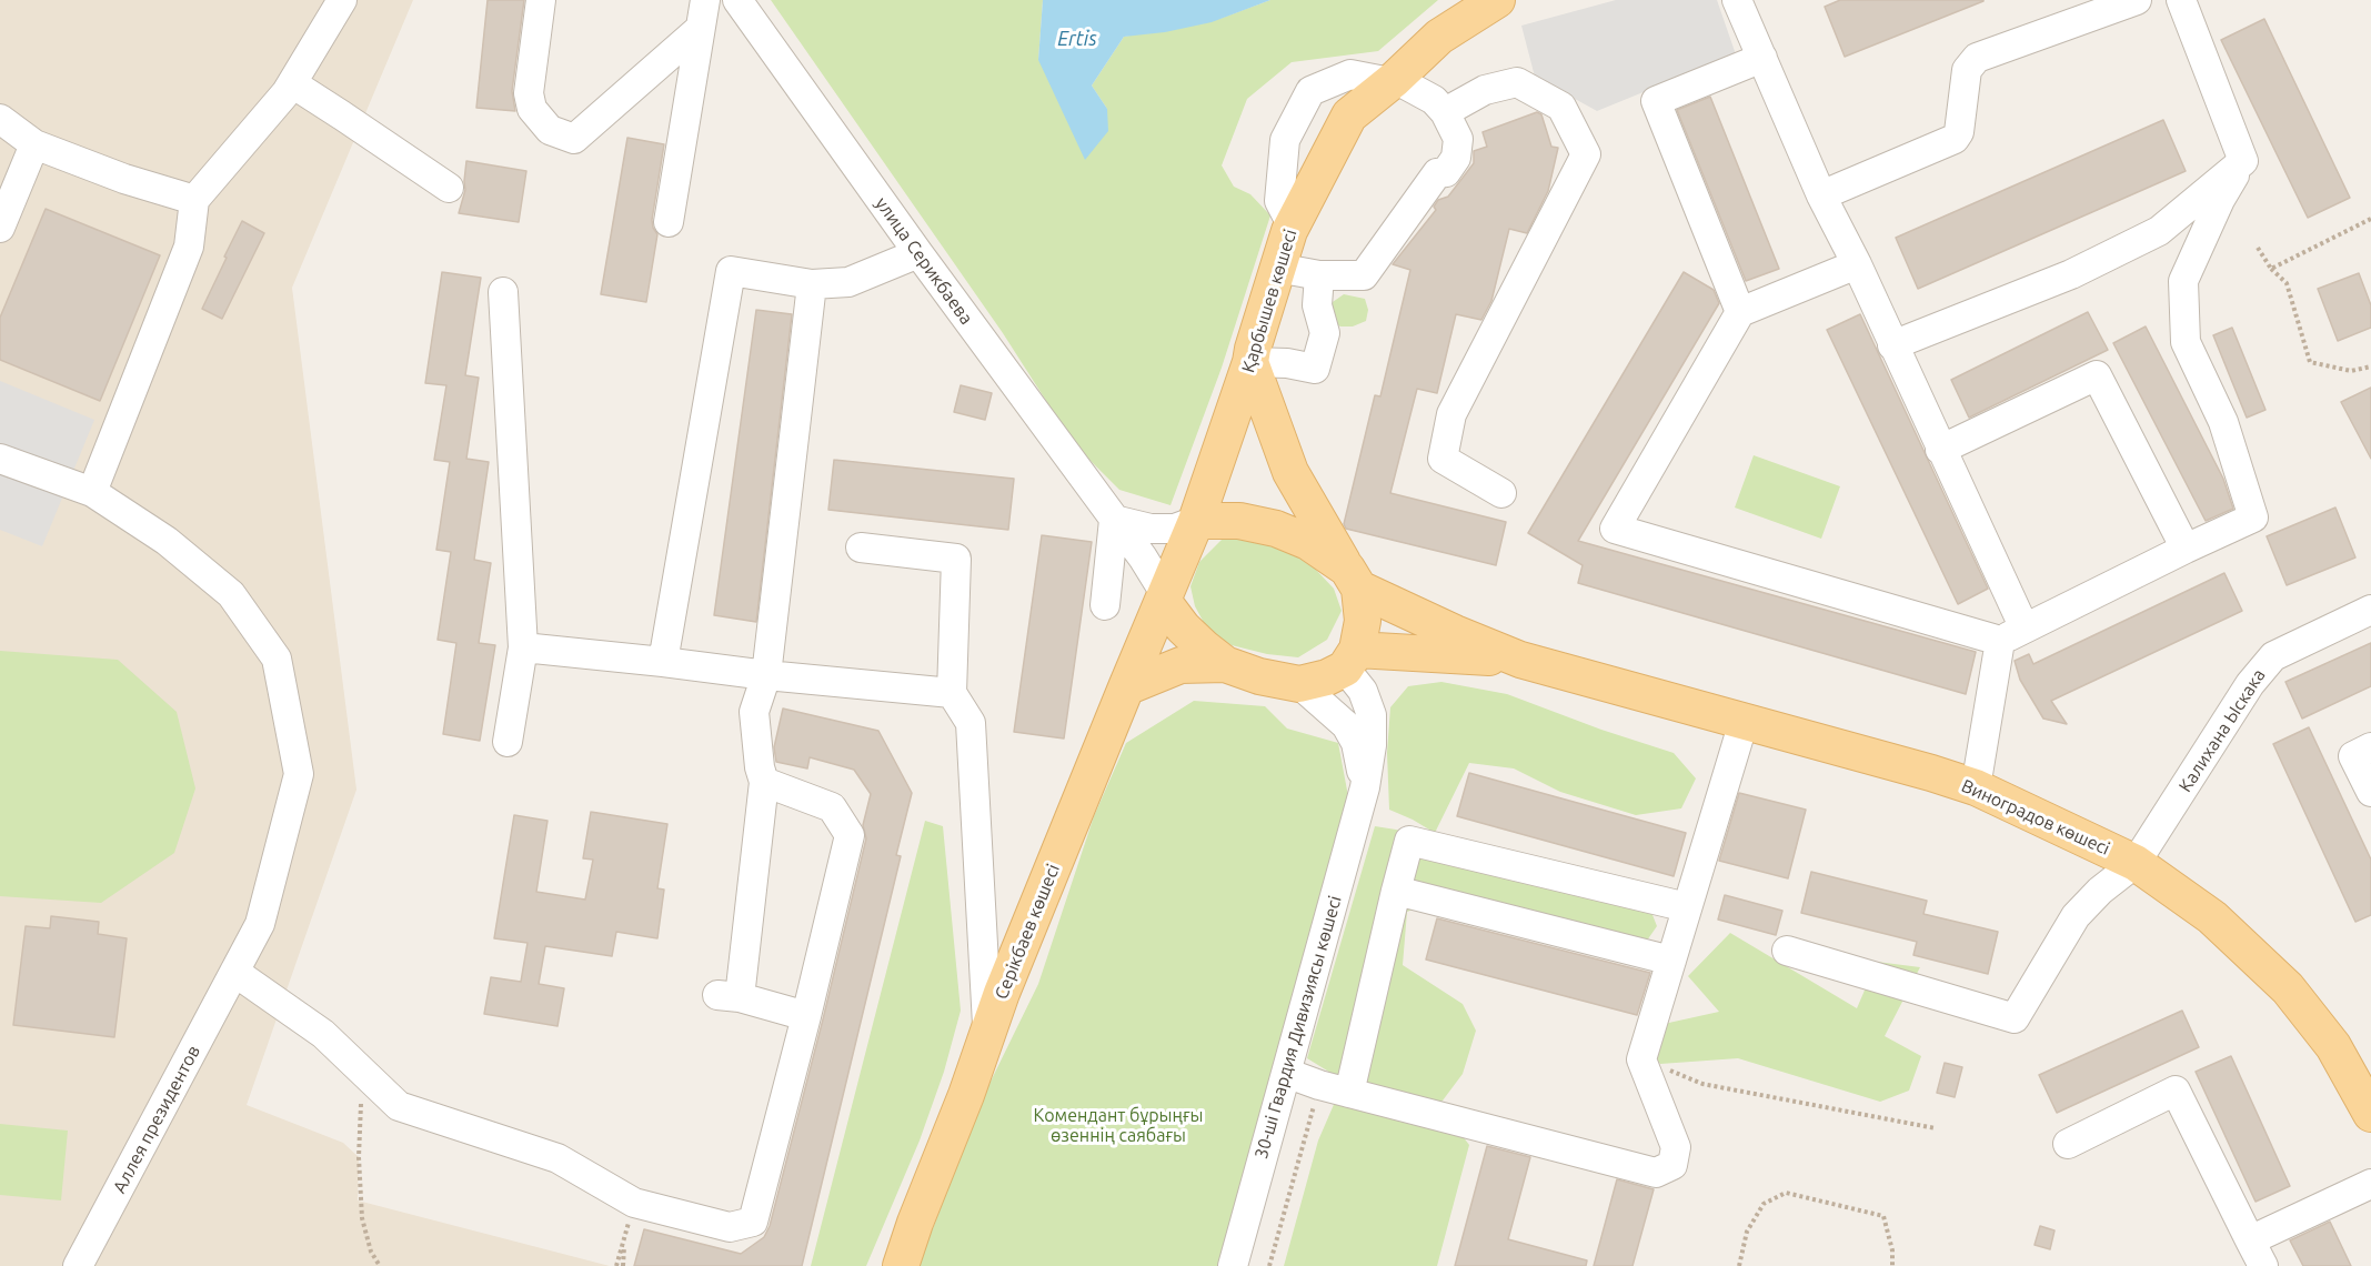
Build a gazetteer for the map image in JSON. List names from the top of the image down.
{
  "streets": {
    "main road": ["Қарбышев көшесі", "Виноградов көшесі", "Серікбаев көшесі"],
    "street": [
      "улица Серикбаева",
      "Калихана Ыскака",
      "30-ші Гвардия Дивизиясы көшесі",
      "Аллея президентов"
    ]
  },
  "crossings": [
    ["улица Серикбаева", "Қарбышев көшесі"],
    ["улица Серикбаева", "Серікбаев көшесі"],
    ["улица Серикбаева", "30-ші Гвардия Дивизиясы көшесі"],
    ["Қарбышев көшесі", "Серікбаев көшесі"],
    ["Қарбышев көшесі", "30-ші Гвардия Дивизиясы көшесі"],
    ["Калихана Ыскака", "Виноградов көшесі"],
    ["Серікбаев көшесі", "30-ші Гвардия Дивизиясы көшесі"]
  ],
  "water": ["Ertis"],
  "parks": ["Комендант бұрыңғы өзеннің саябағы"]
}
